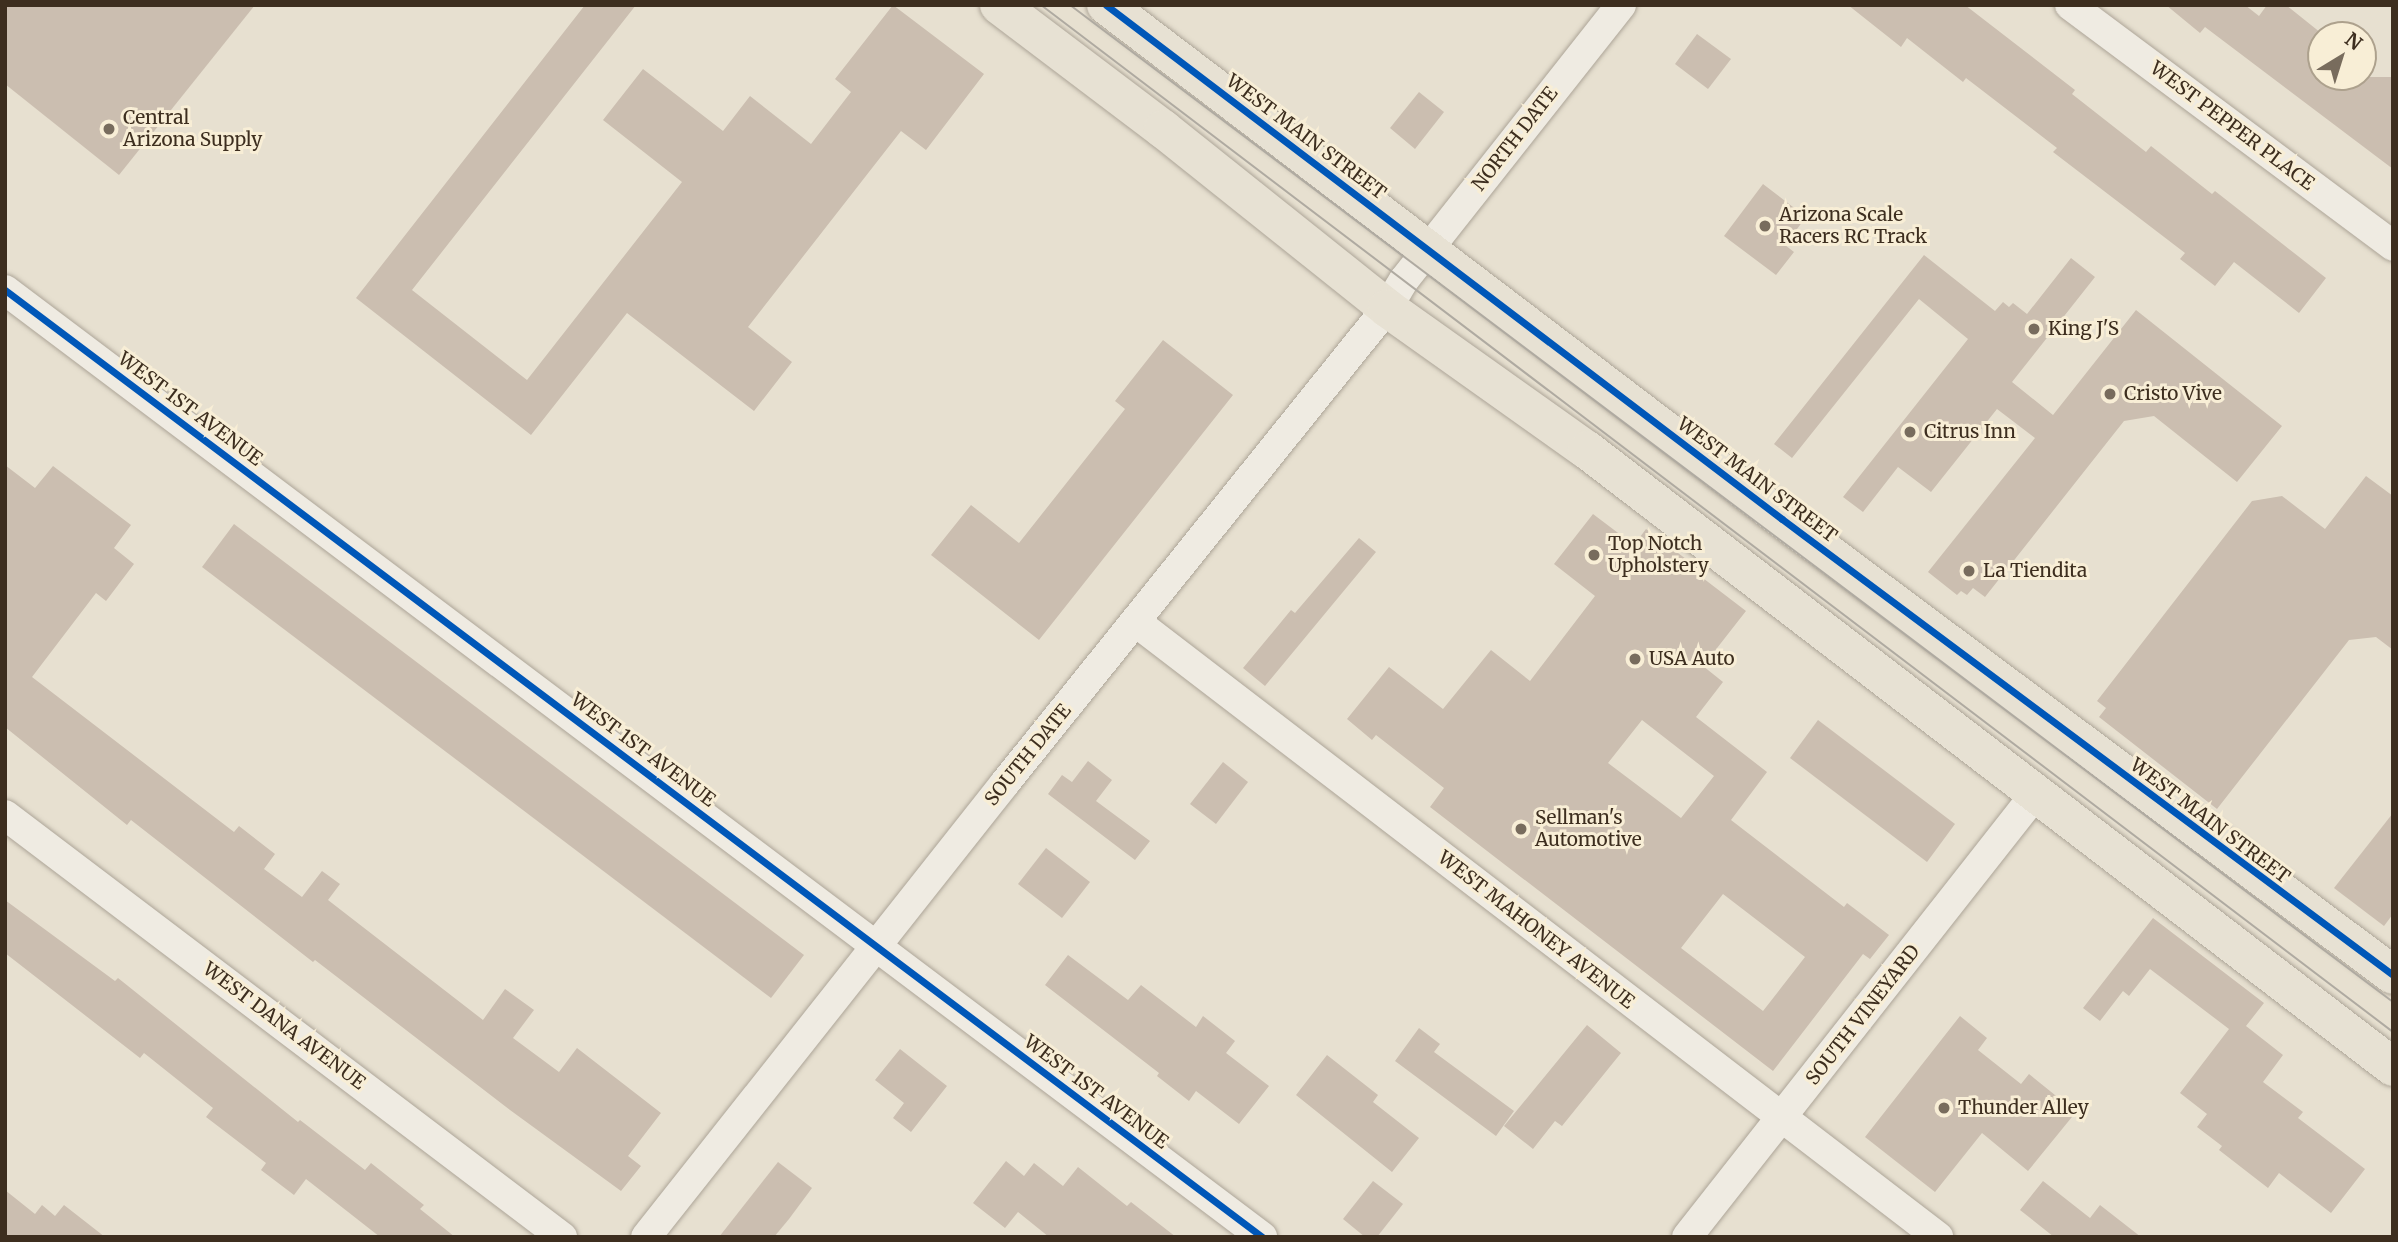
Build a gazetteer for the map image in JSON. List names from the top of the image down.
{
  "streets": {
    "main road": ["WEST MAIN STREET"],
    "street": [
      "WEST PEPPER PLACE",
      "NORTH DATE",
      "WEST 1ST AVENUE",
      "SOUTH DATE",
      "WEST MAHONEY AVENUE",
      "SOUTH VINEYARD",
      "WEST DANA AVENUE"
    ]
  },
  "crossings": [
    ["WEST MAIN STREET", "NORTH DATE"],
    ["WEST MAIN STREET", "SOUTH DATE"],
    ["NORTH DATE", "SOUTH DATE"],
    ["WEST 1ST AVENUE", "SOUTH DATE"],
    ["SOUTH DATE", "WEST MAHONEY AVENUE"],
    ["WEST MAHONEY AVENUE", "SOUTH VINEYARD"]
  ],
  "places": [
    "Central Arizona Supply",
    "Arizona Scale Racers RC Track",
    "King J'S",
    "Cristo Vive",
    "Citrus Inn",
    "Top Notch Upholstery",
    "La Tiendita",
    "USA Auto",
    "Sellman's Automotive",
    "Thunder Alley"
  ],
  "north": "top right"
}
